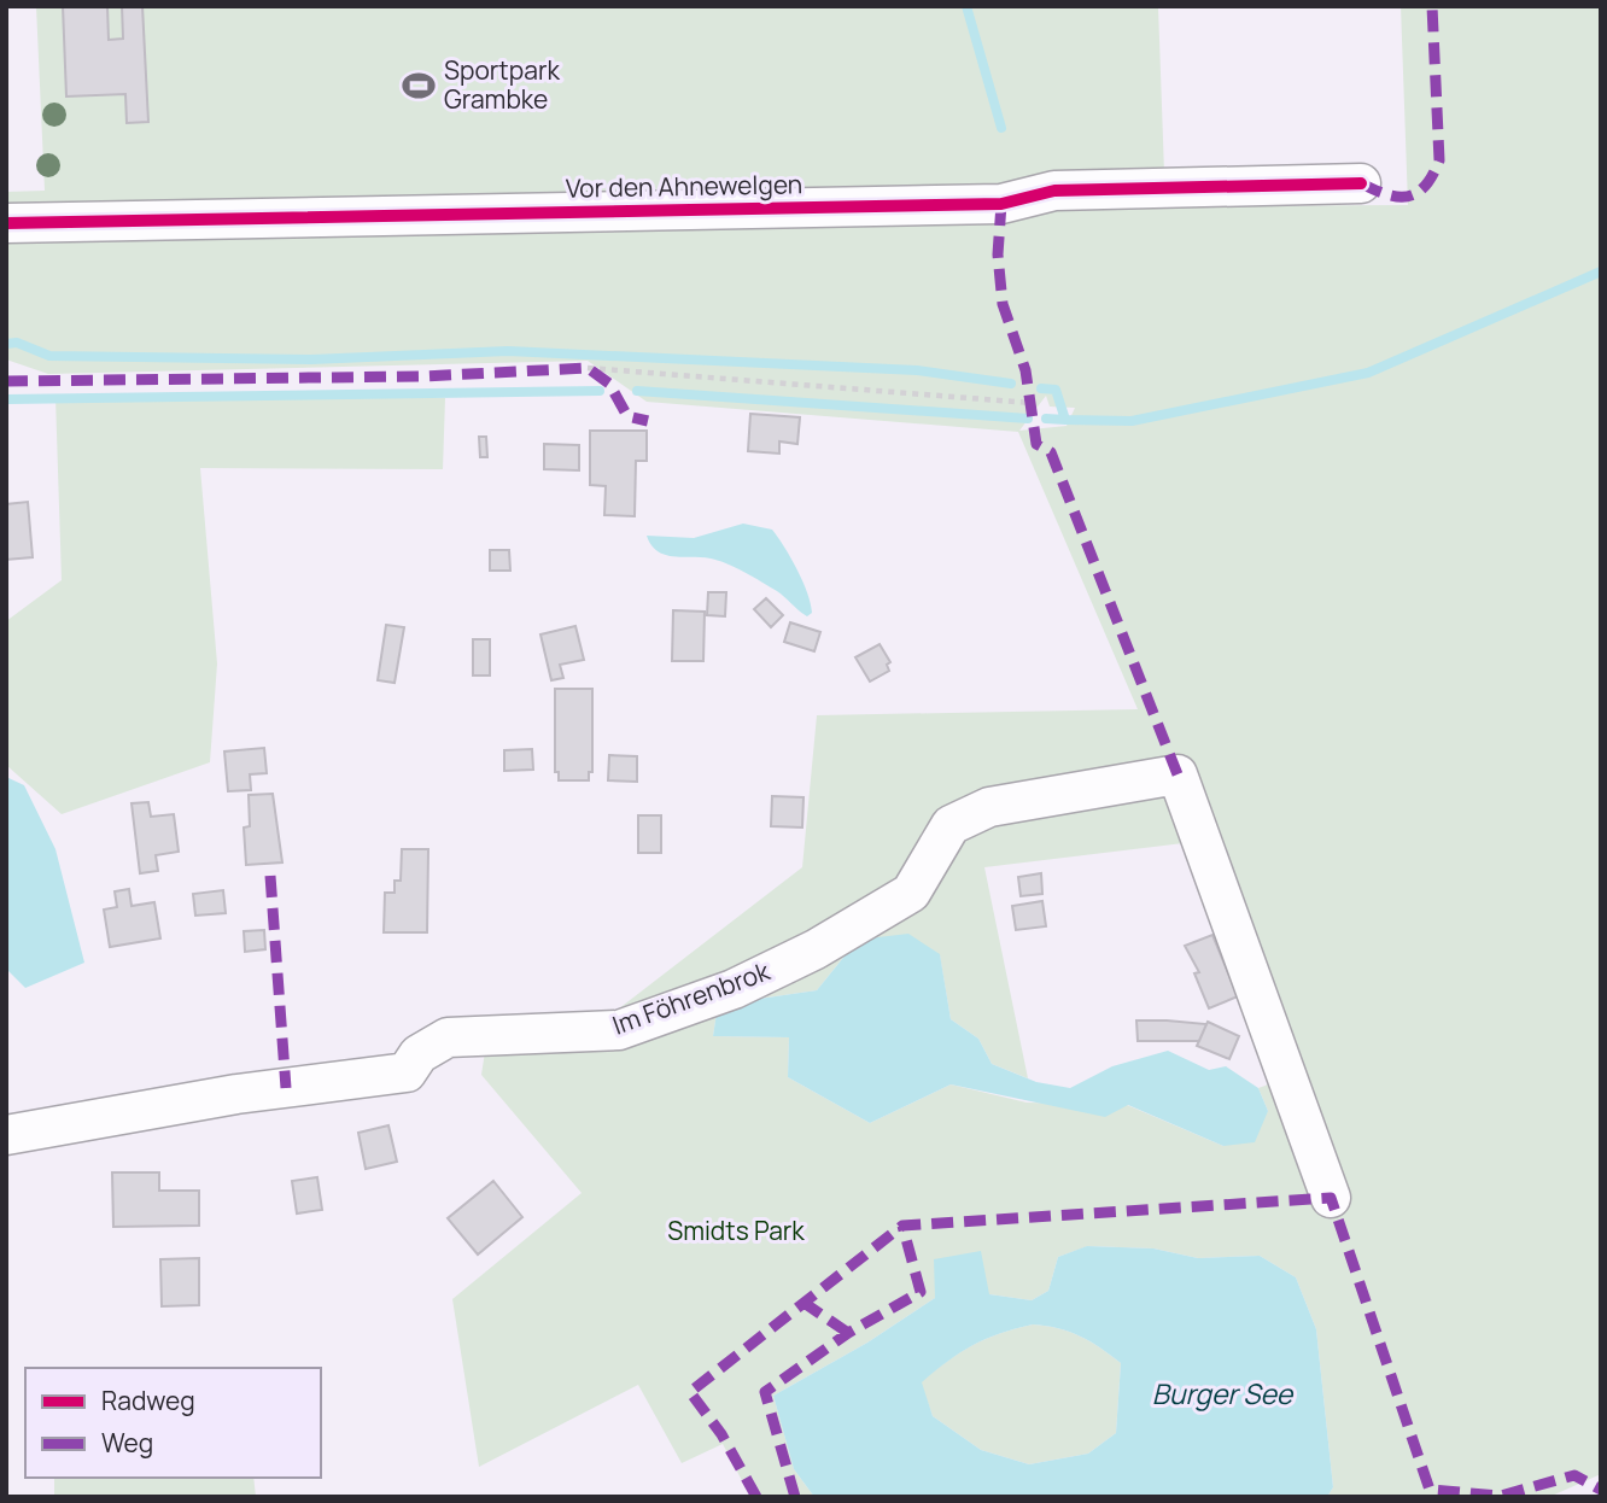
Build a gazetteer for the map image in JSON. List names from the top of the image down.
{
  "streets": {
    "street": ["Vor den Ahnewelgen", "Im Föhrenbrok"]
  },
  "water": ["Burger See"],
  "parks": ["Smidts Park"],
  "places": {
    "sports": ["Sportpark Grambke"]
  },
  "legend": ["Radweg", "Weg"]
}
